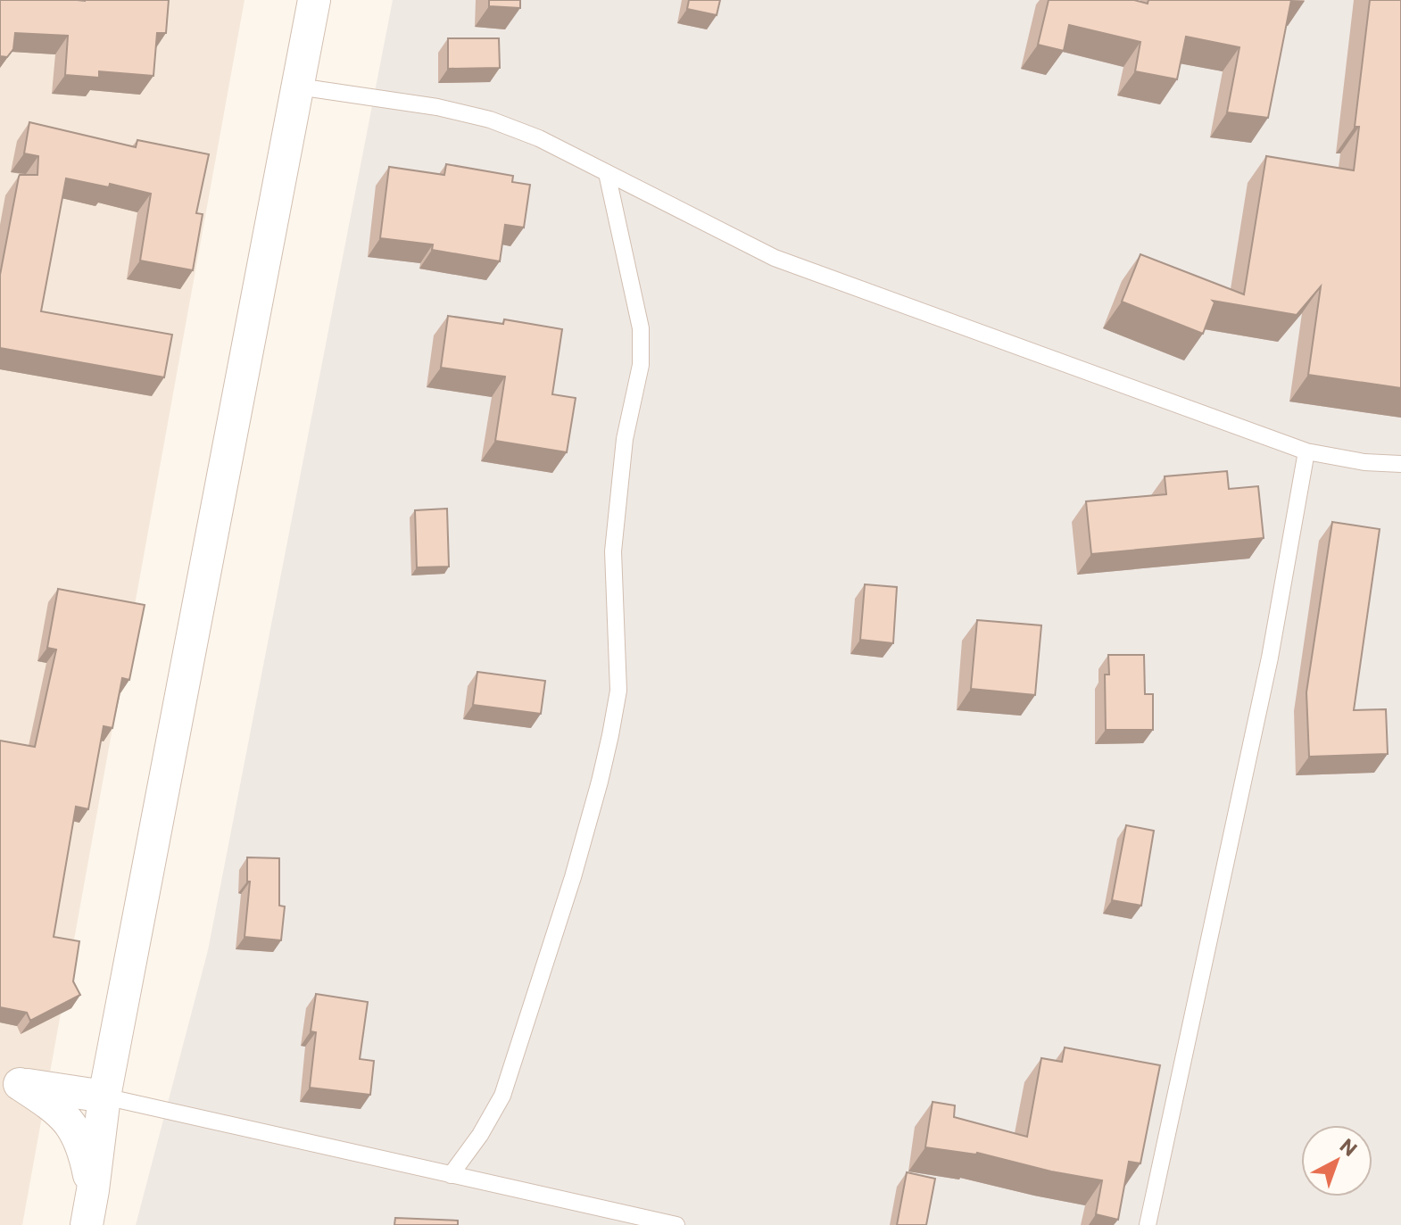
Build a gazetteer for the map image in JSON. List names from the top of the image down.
{
  "north": "top right"
}
